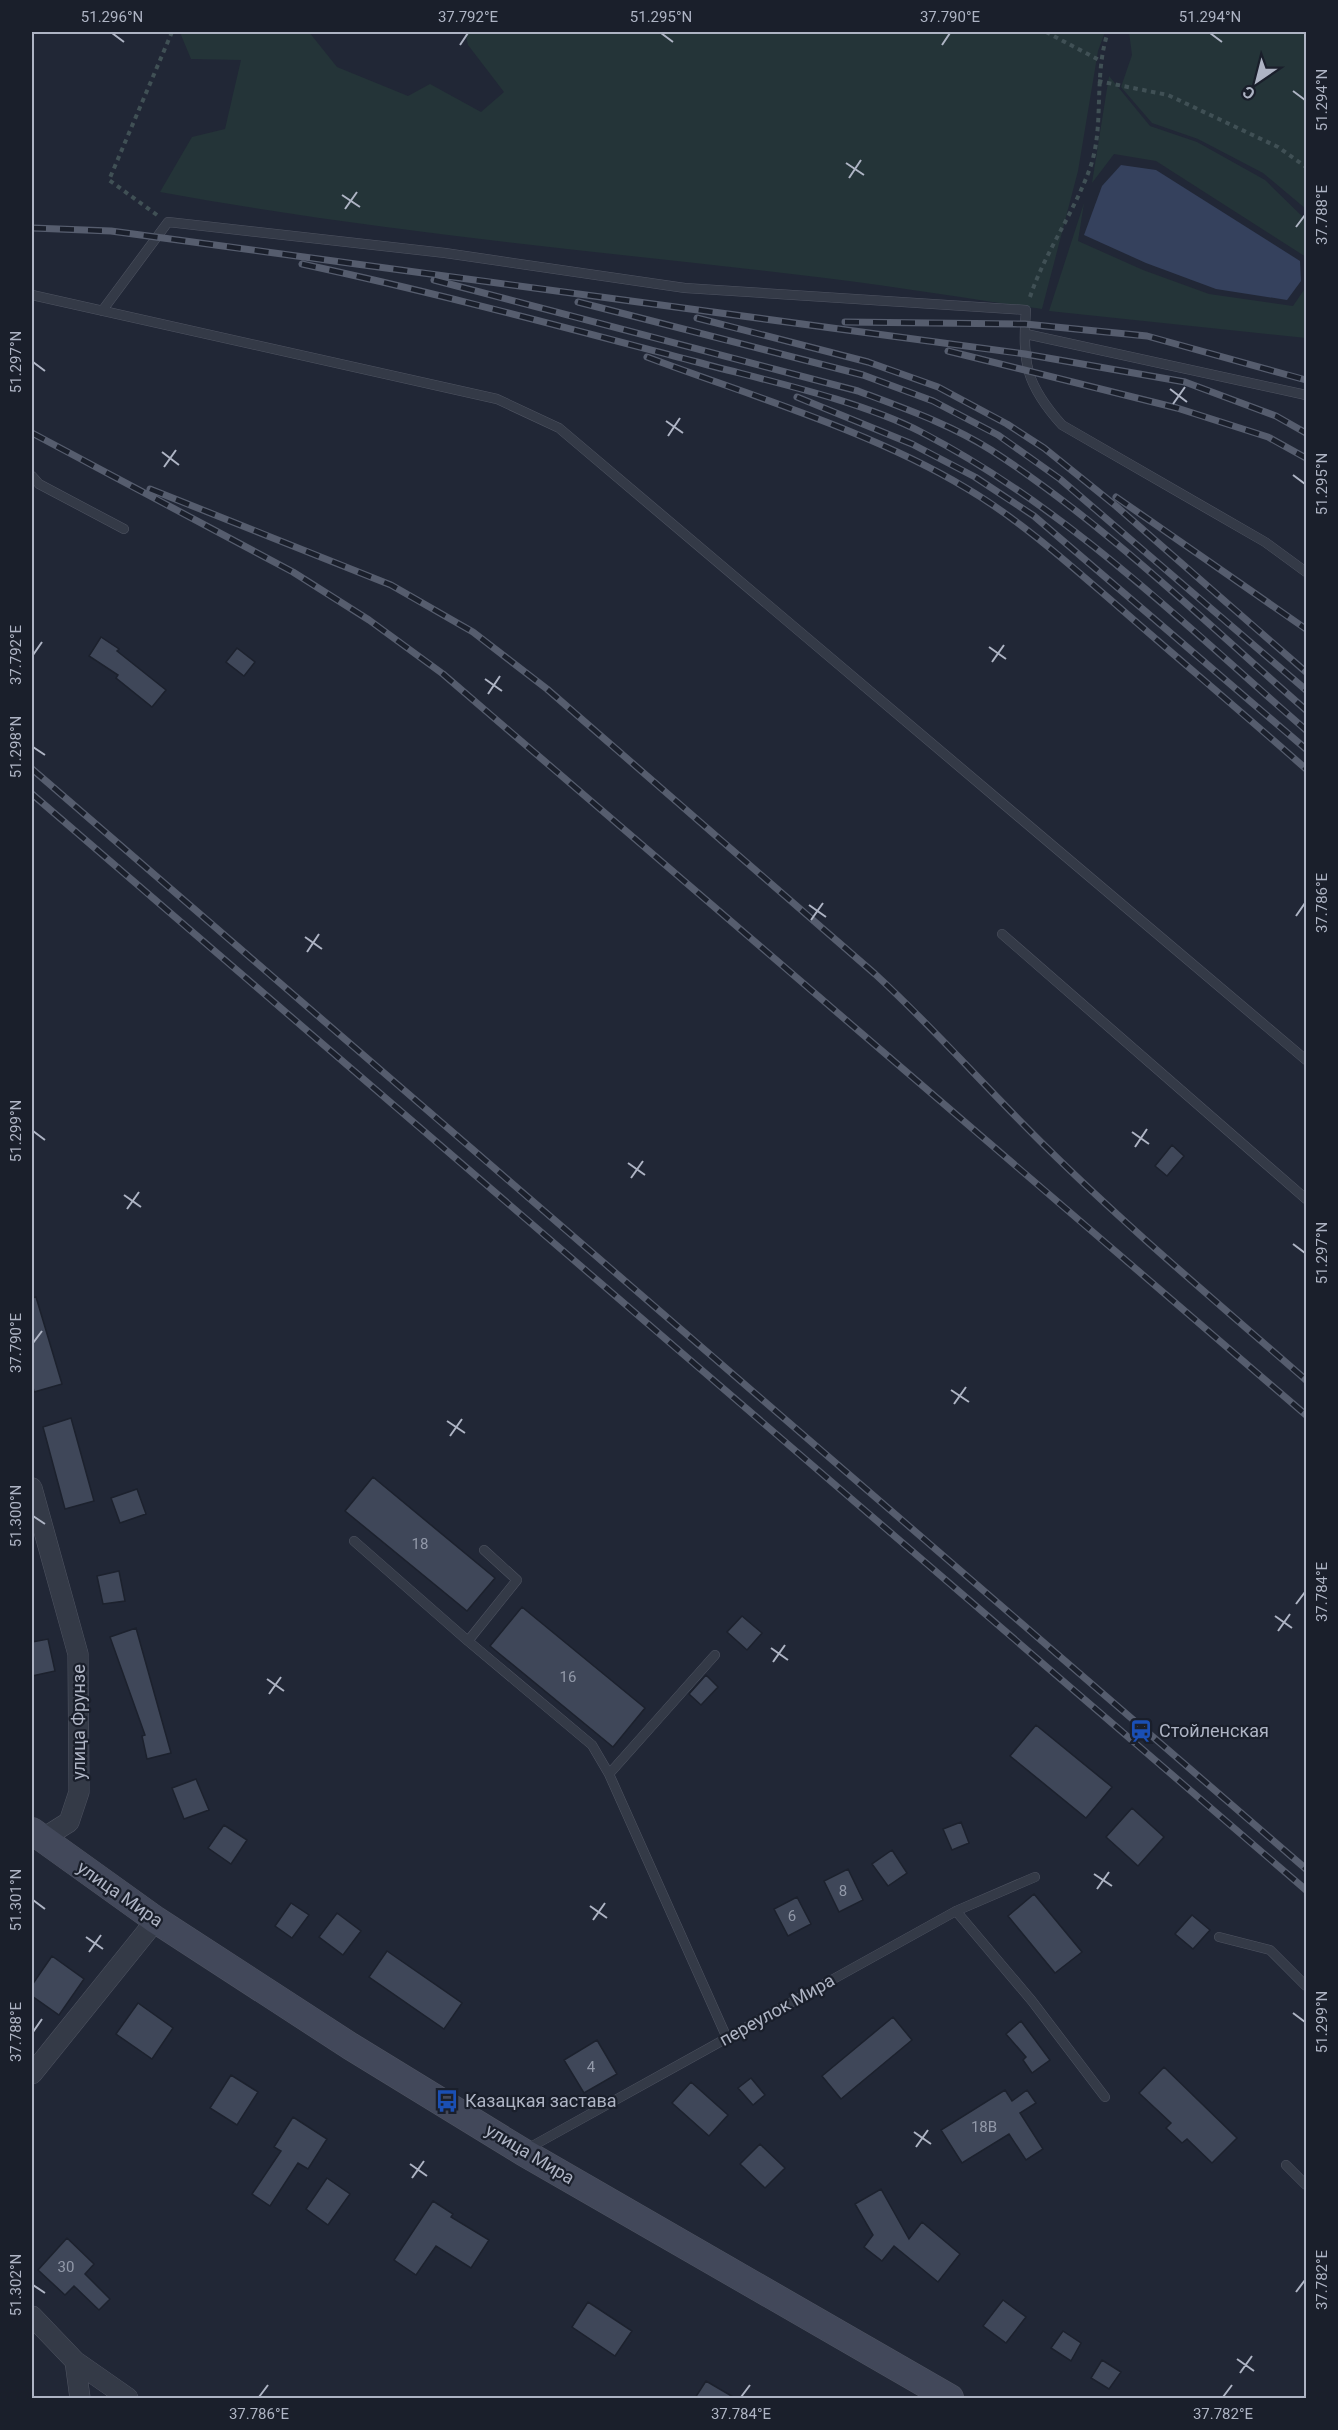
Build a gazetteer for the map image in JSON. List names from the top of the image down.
{
  "streets": {
    "main road": ["улица Мира"],
    "street": ["улица Фрунзе"],
    "lane": ["переулок Мира"]
  },
  "crossings": [
    ["улица Фрунзе", "улица Мира"],
    ["улица Мира", "переулок Мира"]
  ],
  "places": {
    "station": ["Стойленская"],
    "bus stop": ["Казацкая застава"]
  },
  "house_numbers": [
    "18",
    "16",
    "8",
    "6",
    "4",
    "18В",
    "30"
  ],
  "north": "bottom left",
  "coordinates": [
    "51.296°N",
    "37.792°E",
    "51.295°N",
    "37.790°E",
    "51.294°N",
    "37.788°E",
    "51.297°N",
    "51.298°N",
    "37.786°E",
    "51.299°N",
    "51.300°N",
    "37.784°E",
    "51.301°N",
    "37.782°E",
    "51.302°N"
  ]
}
